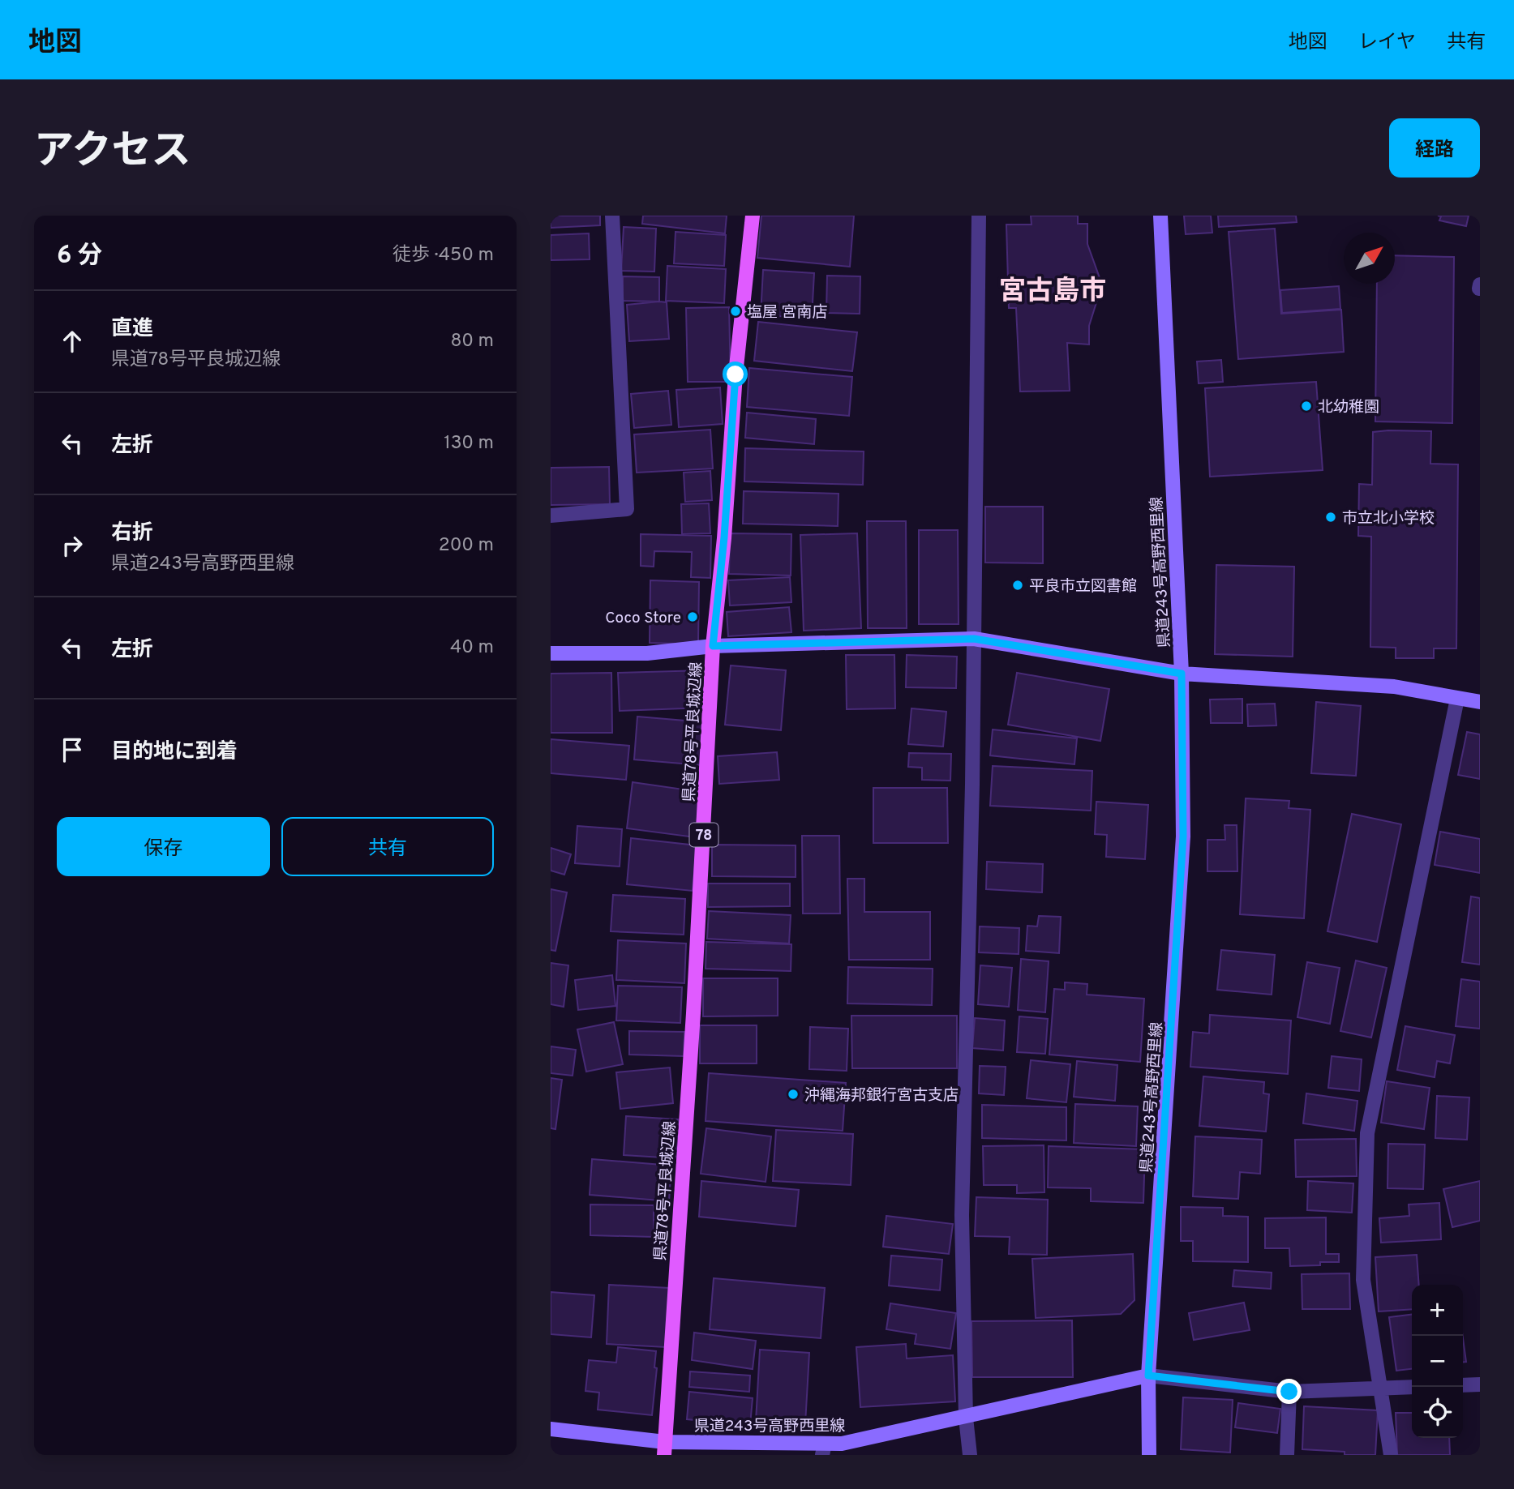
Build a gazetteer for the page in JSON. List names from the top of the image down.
{
  "streets": {
    "main road": ["県道243号高野西里線", "県道78号平良城辺線", "78"]
  },
  "crossings": [
    ["県道243号高野西里線", "県道78号平良城辺線"]
  ],
  "districts": ["宮古島市"],
  "places": [
    "塩屋 宮南店",
    "北幼稚園",
    "市立北小学校",
    "平良市立図書館",
    "Coco Store",
    "沖縄海邦銀行宮古支店"
  ],
  "north": "top right",
  "page": {
    "header": "地図",
    "nav": ["地図", "レイヤ", "共有"],
    "title": "アクセス",
    "buttons": [
      "経路",
      ["保存", "共有"]
    ],
    "heading": ["6 分", "徒歩 · 450 m"],
    "list": [
      ["直進", "県道78号平良城辺線", "80 m"],
      ["左折", "130 m"],
      ["右折", "県道243号高野西里線", "200 m"],
      ["左折", "40 m"],
      "目的地に到着"
    ],
    "map_buttons": ["+", "−"]
  }
}
